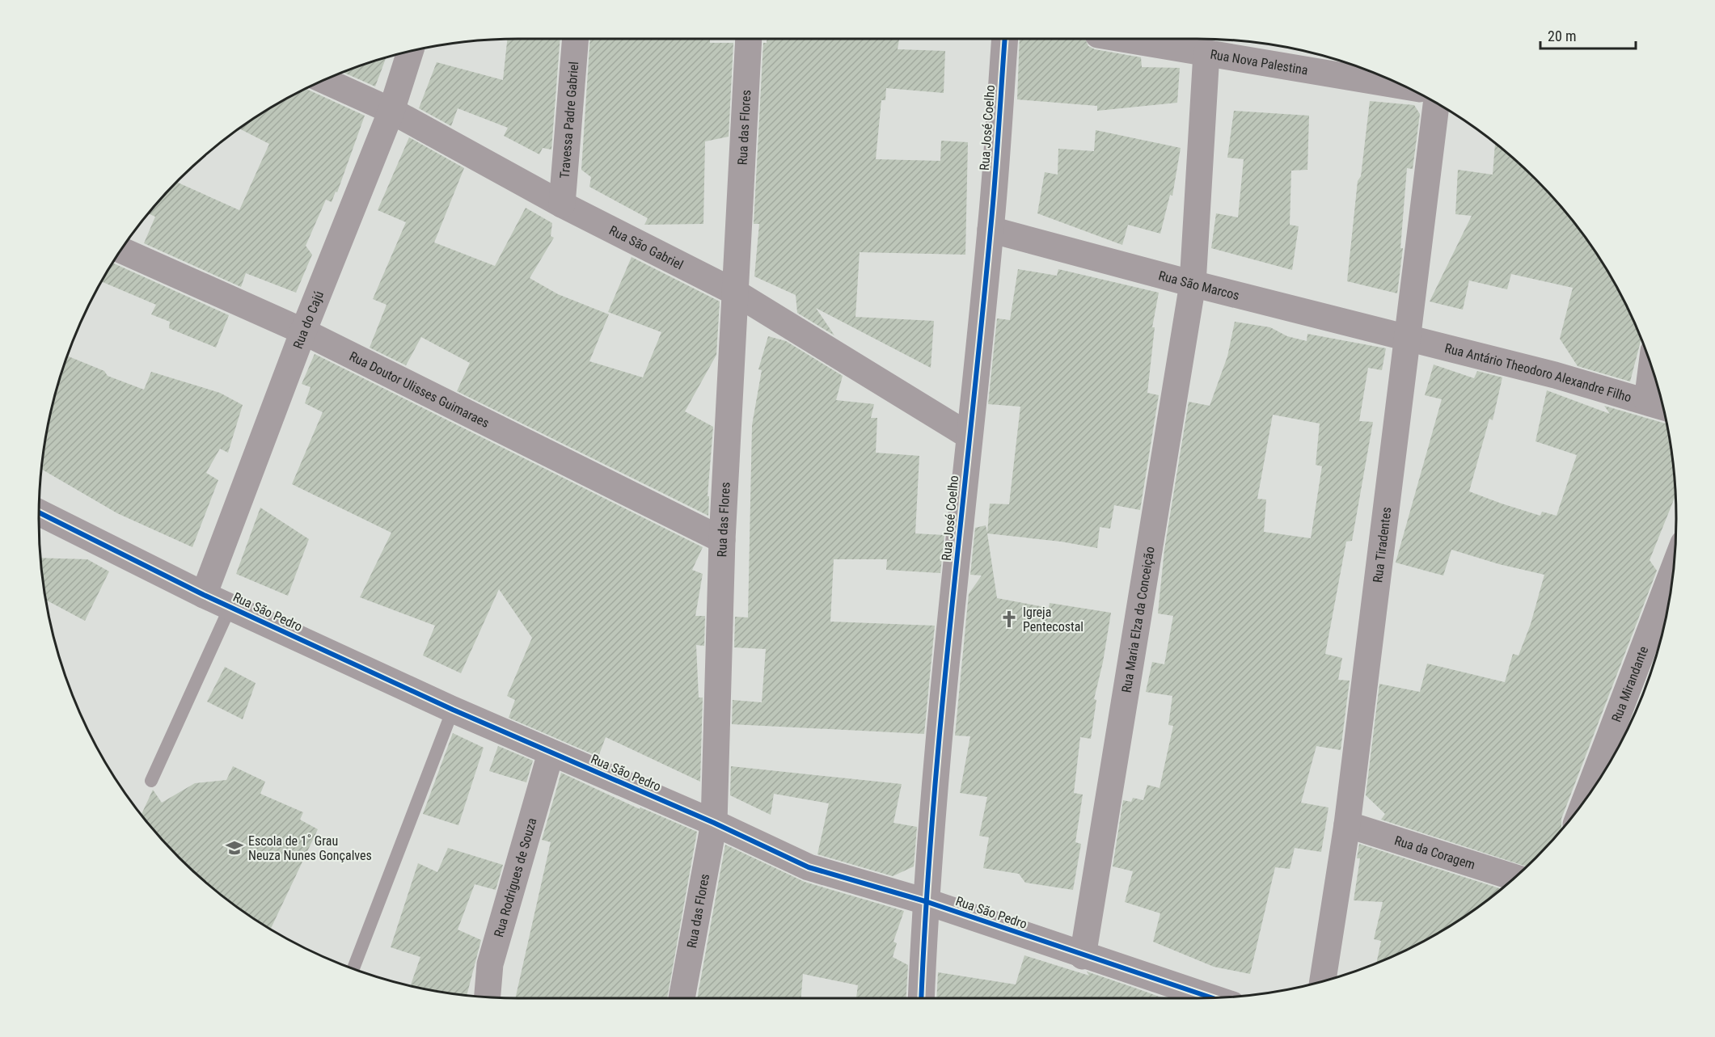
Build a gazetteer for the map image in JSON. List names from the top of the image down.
{
  "streets": {
    "street": [
      "Rua Nova Palestina",
      "Travessa Padre Gabriel",
      "Rua das Flores",
      "Rua José Coelho",
      "Rua São Gabriel",
      "Rua São Marcos",
      "Rua do Cajú",
      "Rua Antário Theodoro Alexandre Filho",
      "Rua Doutor Ulisses Guimaraes",
      "Rua Tiradentes",
      "Rua São Pedro",
      "Rua Maria Elza da Conceição",
      "Rua Mirandante",
      "Rua da Coragem",
      "Rua Rodrigues de Souza"
    ]
  },
  "crossings": [
    ["Rua Nova Palestina", "Rua Maria Elza da Conceição"],
    ["Travessa Padre Gabriel", "Rua São Gabriel"],
    ["Rua das Flores", "Rua São Gabriel"],
    ["Rua das Flores", "Rua Doutor Ulisses Guimaraes"],
    ["Rua das Flores", "Rua São Pedro"],
    ["Rua José Coelho", "Rua São Gabriel"],
    ["Rua José Coelho", "Rua São Marcos"],
    ["Rua José Coelho", "Rua São Pedro"],
    ["Rua São Gabriel", "Rua do Cajú"],
    ["Rua São Marcos", "Rua Antário Theodoro Alexandre Filho"],
    ["Rua São Marcos", "Rua Tiradentes"],
    ["Rua São Marcos", "Rua Maria Elza da Conceição"],
    ["Rua do Cajú", "Rua Doutor Ulisses Guimaraes"],
    ["Rua do Cajú", "Rua São Pedro"],
    ["Rua Antário Theodoro Alexandre Filho", "Rua Tiradentes"],
    ["Rua Tiradentes", "Rua da Coragem"],
    ["Rua São Pedro", "Rua Maria Elza da Conceição"],
    ["Rua São Pedro", "Rua Rodrigues de Souza"]
  ],
  "places": {
    "church": ["Igreja Pentecostal"],
    "school or university": ["Escola de 1˚ Grau Neuza Nunes Gonçalves"]
  },
  "scale_bar": "20 m"
}
